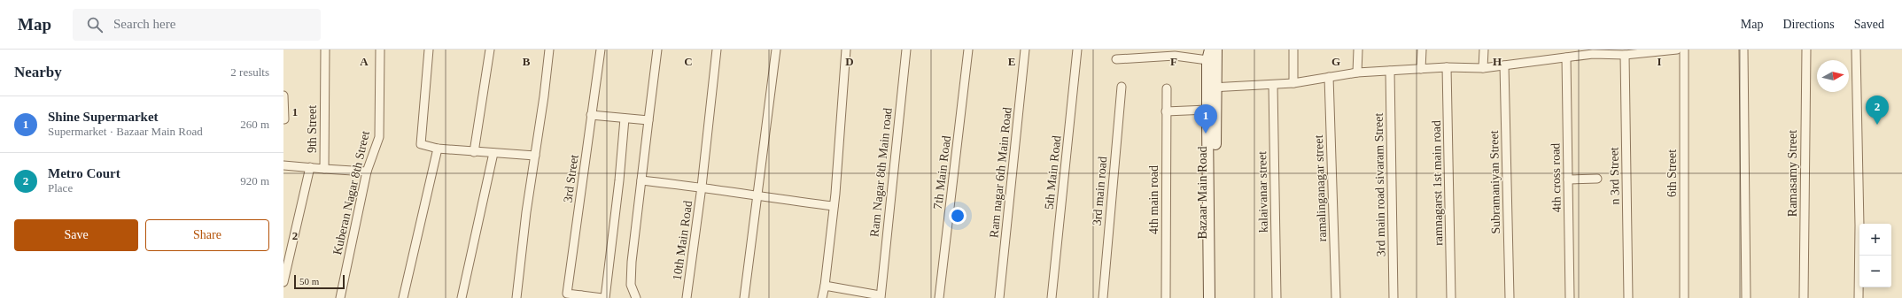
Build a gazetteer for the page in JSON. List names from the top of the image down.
{
  "streets": {
    "main road": ["Bazaar Main Road"],
    "street": [
      "9th Street",
      "Ram Nagar 8th Main road",
      "7th Main Road",
      "Ram nagar 6th Main Road",
      "5th Main Road",
      "6th Street",
      "Ramasamy Street",
      "n 3rd Street",
      "4th cross road",
      "3rd Street",
      "Subramaniyan Street",
      "ramnagarst 1st main road",
      "3rd main road sivaram Street",
      "ramalinganagar street",
      "3rd main road",
      "kalaivanar street",
      "Kuberan Nagar 8th Street",
      "4th main road",
      "10th Main Road"
    ]
  },
  "scale_bar": "50 m",
  "north": "right",
  "page": {
    "header": "Map",
    "search": "Search here",
    "nav": ["Map", "Directions", "Saved"],
    "heading": ["Nearby", "2 results"],
    "list": [
      {
        "mark": "1",
        "name": "Shine Supermarket",
        "note": "Supermarket · Bazaar Main Road",
        "value": "260 m"
      },
      {
        "mark": "2",
        "name": "Metro Court",
        "note": "Place",
        "value": "920 m"
      }
    ],
    "pins": ["2", "1"],
    "buttons": ["Save", "Share"],
    "map_buttons": ["+", "−"],
    "scale": "50 m"
  },
  "grid": {
    "columns": [
      "A",
      "B",
      "C",
      "D",
      "E",
      "F",
      "G",
      "H",
      "I"
    ],
    "rows": ["1", "2"]
  }
}
